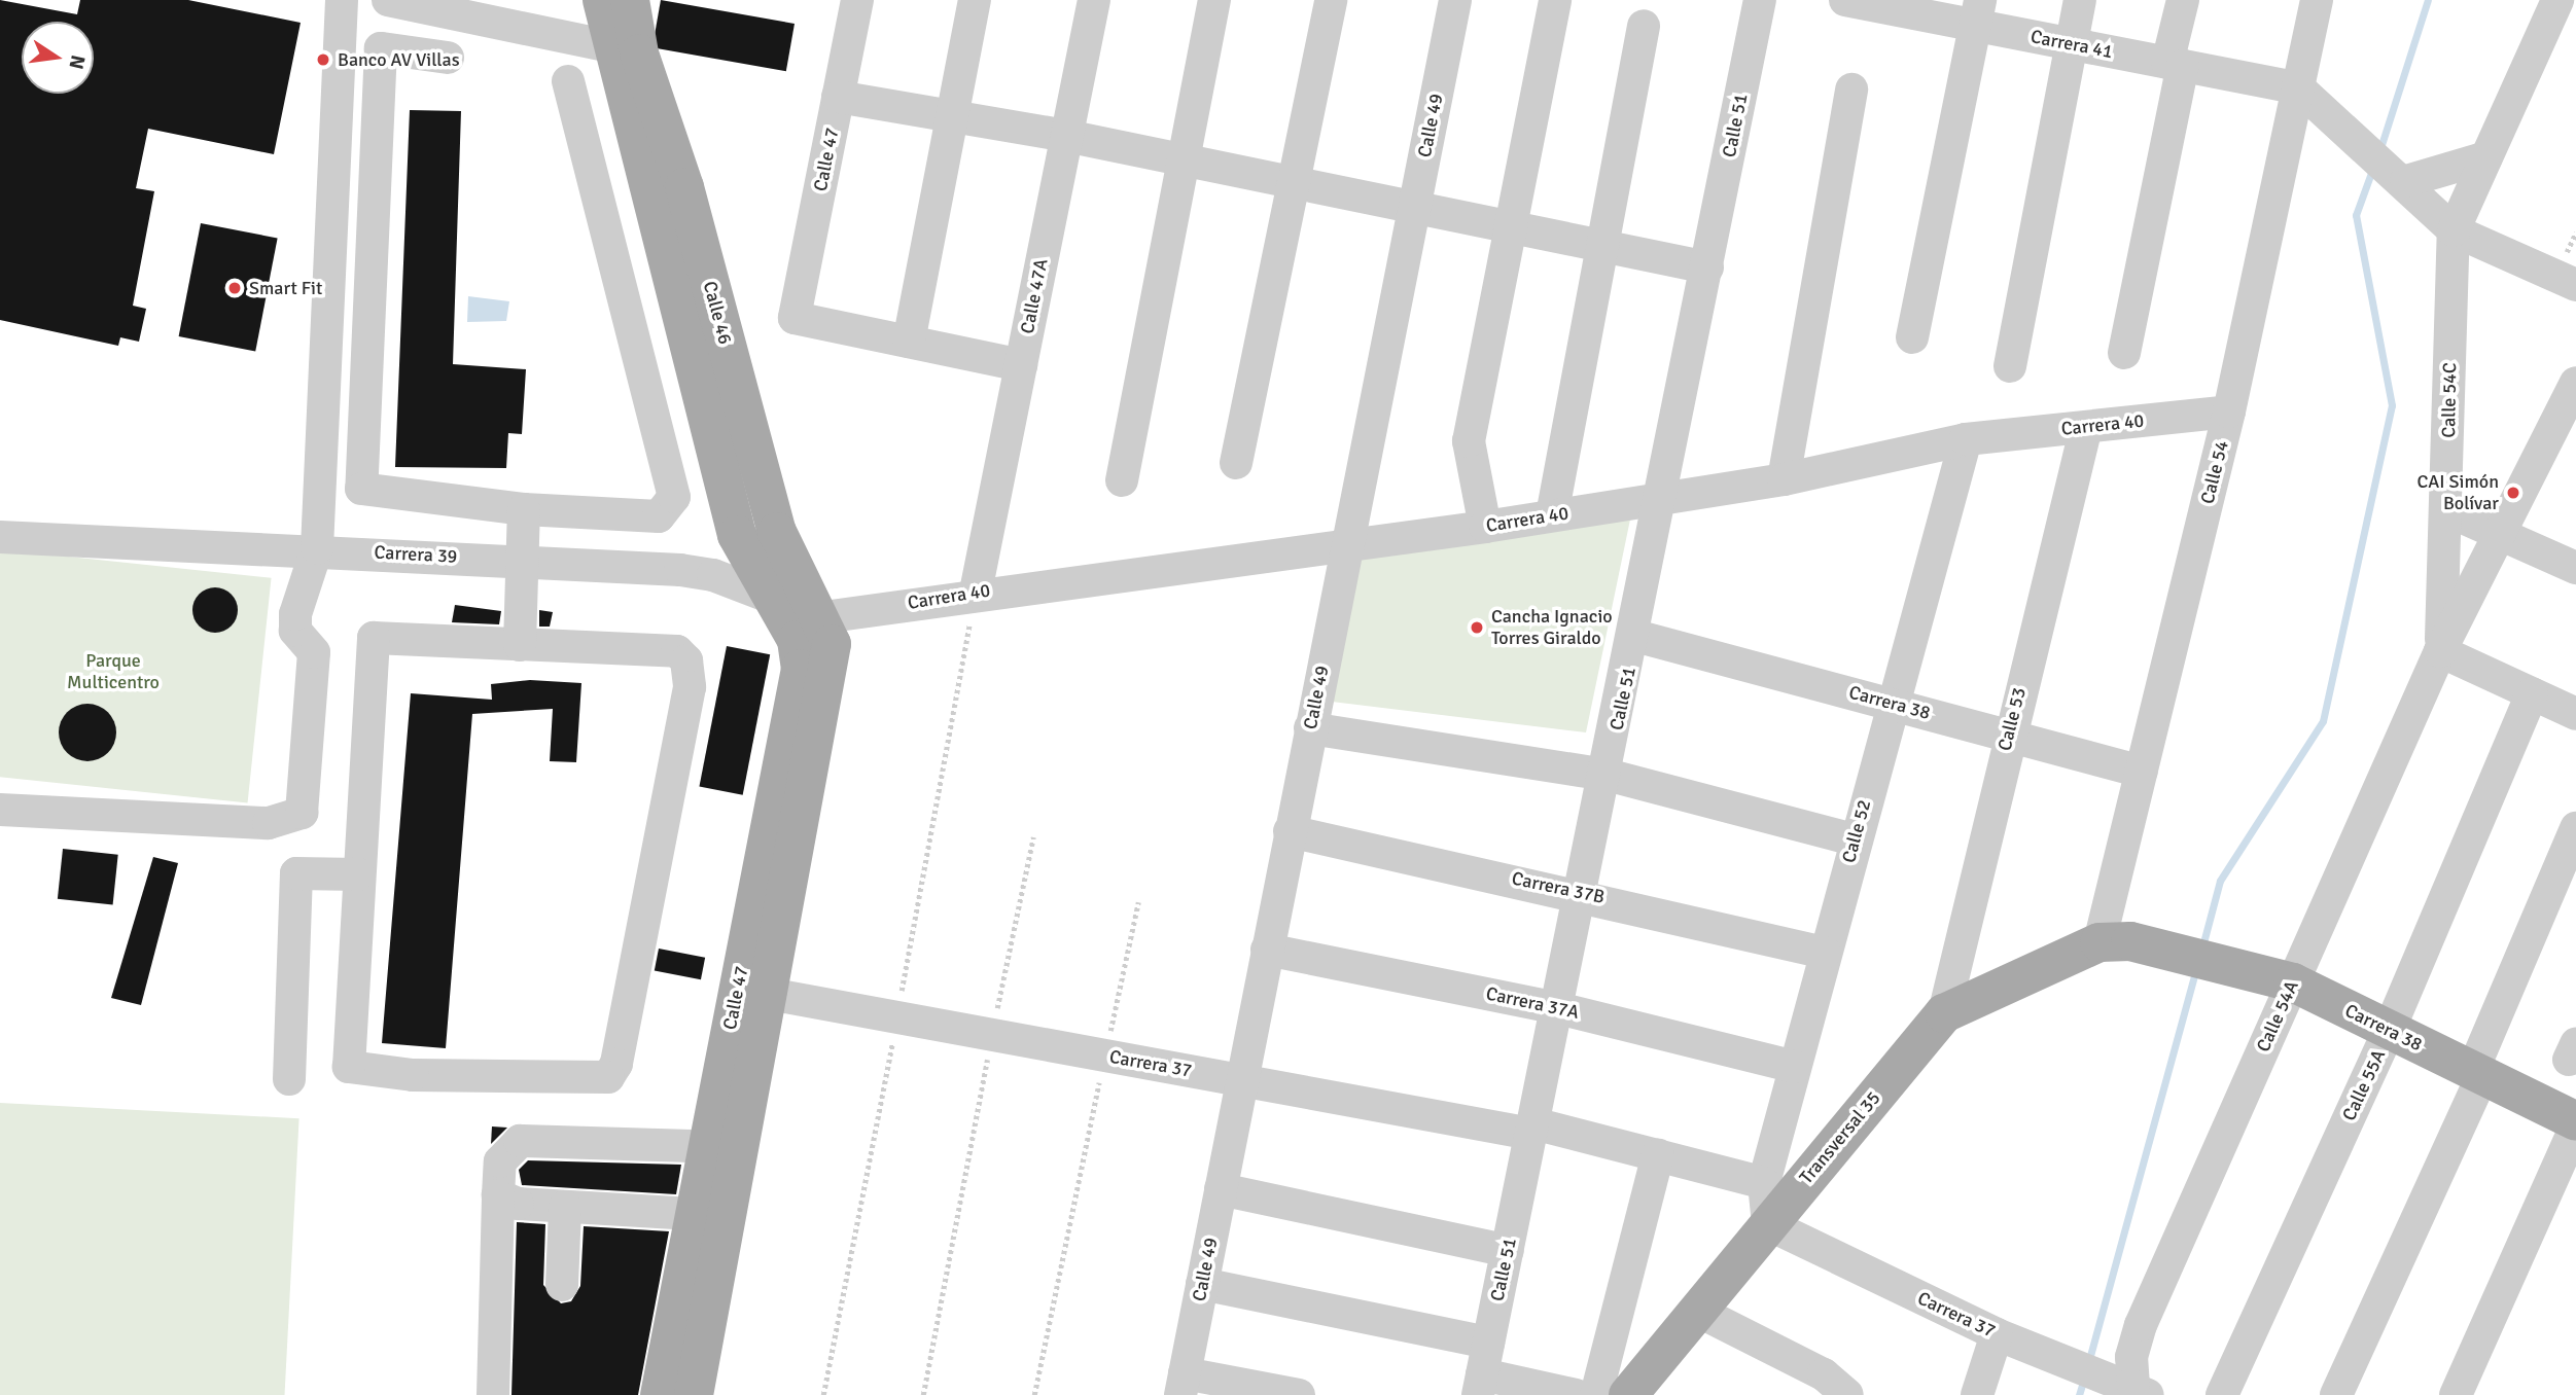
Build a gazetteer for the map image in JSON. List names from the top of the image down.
{
  "streets": {
    "main road": [
      "Calle 47",
      "Calle 46",
      "Carrera 38",
      "Transversal 35"
    ],
    "street": [
      "Carrera 41",
      "Calle 49",
      "Calle 51",
      "Calle 47A",
      "Calle 54C",
      "Carrera 40",
      "Calle 54",
      "Carrera 39",
      "Calle 53",
      "Calle 52",
      "Carrera 37B",
      "Carrera 37A",
      "Calle 54A",
      "Carrera 37",
      "Calle 55A"
    ]
  },
  "crossings": [
    ["Carrera 41", "Calle 54"],
    ["Calle 49", "Carrera 40"],
    ["Calle 49", "Carrera 37B"],
    ["Calle 49", "Carrera 37A"],
    ["Calle 49", "Carrera 37"],
    ["Calle 51", "Carrera 40"],
    ["Calle 51", "Carrera 38"],
    ["Calle 51", "Carrera 37B"],
    ["Calle 51", "Carrera 37A"],
    ["Calle 51", "Carrera 37"],
    ["Calle 47", "Calle 46"],
    ["Calle 47", "Carrera 40"],
    ["Calle 47", "Carrera 39"],
    ["Calle 47", "Carrera 37"],
    ["Calle 47A", "Carrera 40"],
    ["Calle 46", "Carrera 40"],
    ["Calle 46", "Carrera 39"],
    ["Calle 54C", "Calle 54A"],
    ["Carrera 40", "Calle 54"],
    ["Carrera 40", "Carrera 39"],
    ["Carrera 40", "Calle 53"],
    ["Carrera 40", "Calle 52"],
    ["Calle 54", "Carrera 38"],
    ["Calle 54", "Transversal 35"],
    ["Carrera 38", "Calle 53"],
    ["Carrera 38", "Calle 52"],
    ["Carrera 38", "Calle 54A"],
    ["Carrera 38", "Calle 55A"],
    ["Carrera 38", "Transversal 35"],
    ["Calle 53", "Transversal 35"],
    ["Calle 52", "Carrera 37B"],
    ["Calle 52", "Carrera 37A"],
    ["Calle 52", "Carrera 37"],
    ["Calle 52", "Transversal 35"],
    ["Calle 54A", "Carrera 37"],
    ["Carrera 37", "Transversal 35"]
  ],
  "parks": ["Parque Multicentro"],
  "places": [
    "Banco AV Villas",
    "Smart Fit",
    "CAI Simón Bolívar",
    "Cancha Ignacio Torres Giraldo"
  ],
  "north": "right"
}
